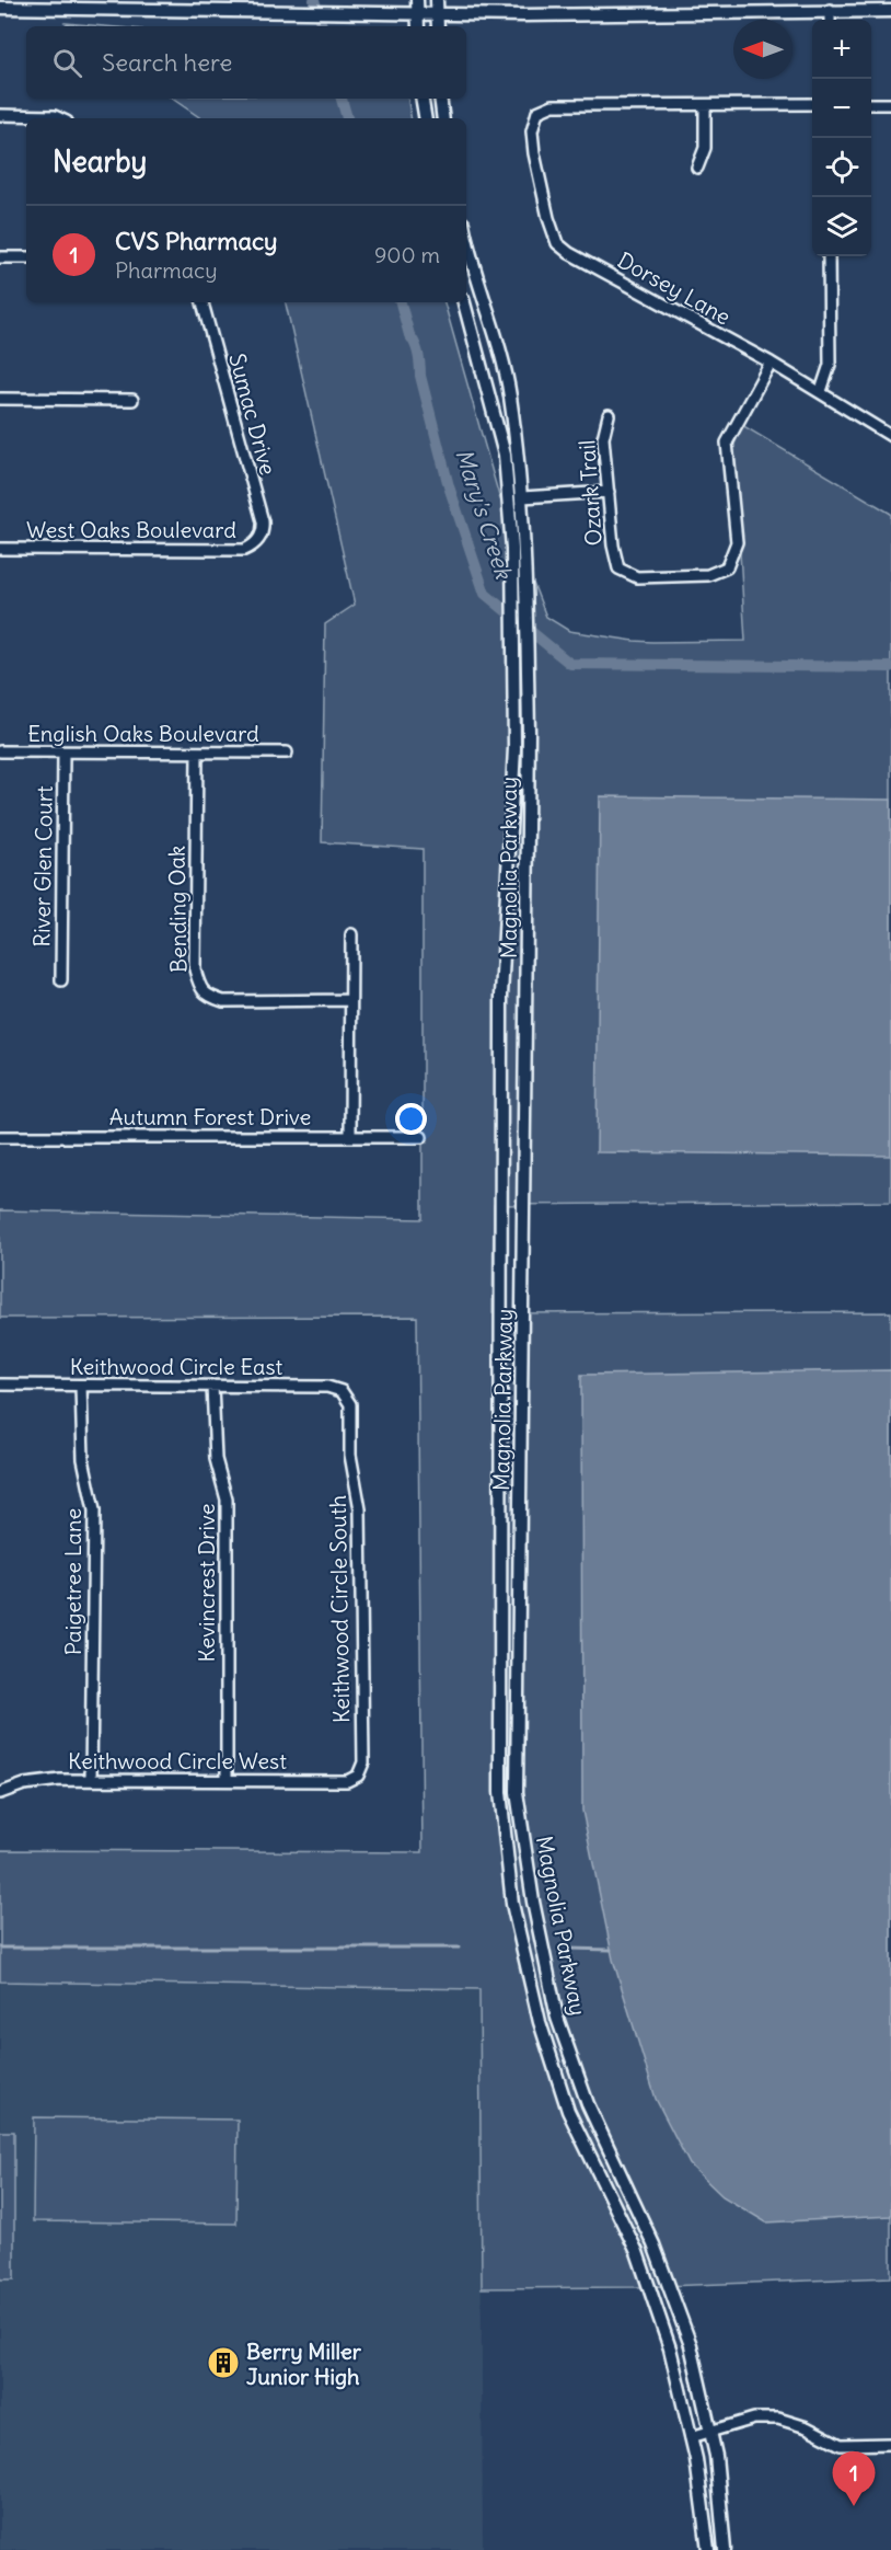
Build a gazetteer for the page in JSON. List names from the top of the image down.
{
  "streets": {
    "street": [
      "Dorsey Lane",
      "Sumac Drive",
      "Ozark Trail",
      "West Oaks Boulevard",
      "English Oaks Boulevard",
      "River Glen Court",
      "Magnolia Parkway",
      "Bending Oak",
      "Autumn Forest Drive",
      "Keithwood Circle East",
      "Paigetree Lane",
      "Kevincrest Drive",
      "Keithwood Circle South",
      "Keithwood Circle West"
    ]
  },
  "crossings": [
    ["Dorsey Lane", "Ozark Trail"],
    ["Sumac Drive", "West Oaks Boulevard"],
    ["English Oaks Boulevard", "River Glen Court"],
    ["English Oaks Boulevard", "Bending Oak"],
    ["Keithwood Circle East", "Paigetree Lane"],
    ["Keithwood Circle East", "Kevincrest Drive"],
    ["Keithwood Circle East", "Keithwood Circle South"],
    ["Paigetree Lane", "Keithwood Circle West"],
    ["Kevincrest Drive", "Keithwood Circle West"],
    ["Keithwood Circle South", "Keithwood Circle West"]
  ],
  "water": ["Mary's Creek"],
  "places": {
    "building": ["Berry Miller Junior High"]
  },
  "north": "left",
  "page": {
    "map_buttons": ["+", "−"],
    "search": "Search here",
    "heading": "Nearby",
    "list": [
      {
        "mark": "1",
        "name": "CVS Pharmacy",
        "note": "Pharmacy",
        "value": "900 m"
      }
    ],
    "pins": "1"
  }
}
